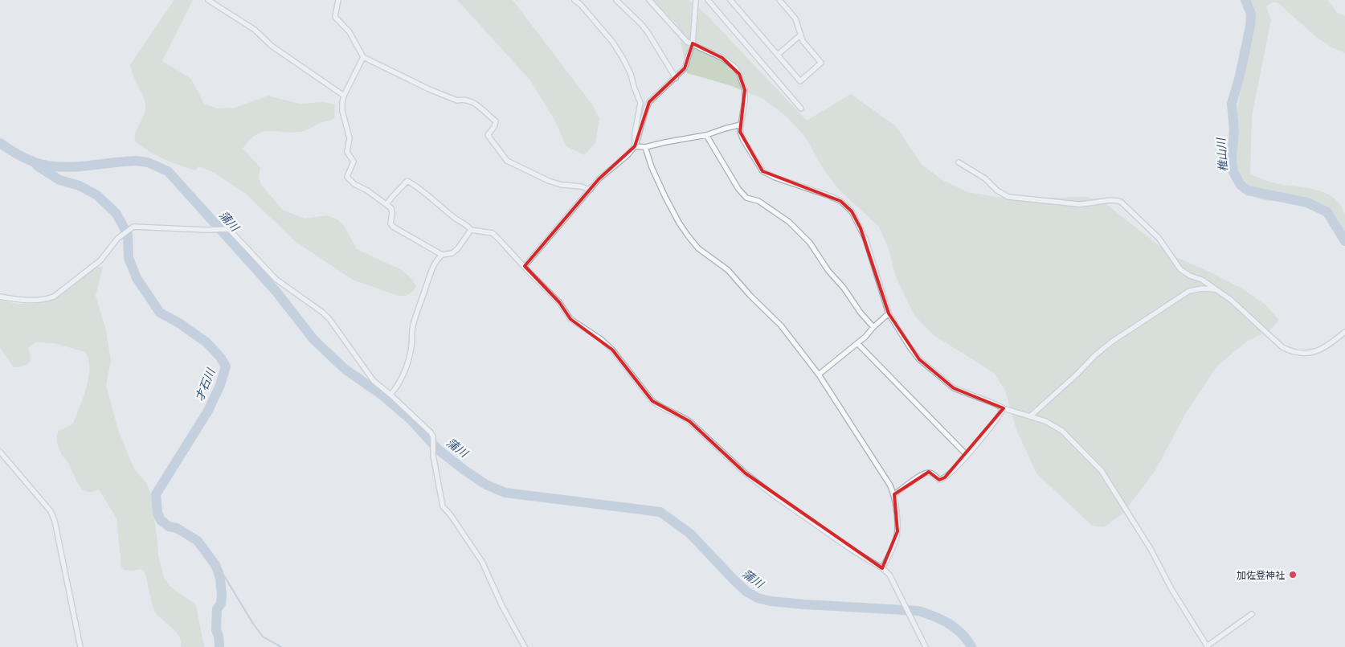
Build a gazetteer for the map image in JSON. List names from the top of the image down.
{
  "water": ["椎山川", "蒲川", "才石川"],
  "places": ["加佐登神社"]
}
